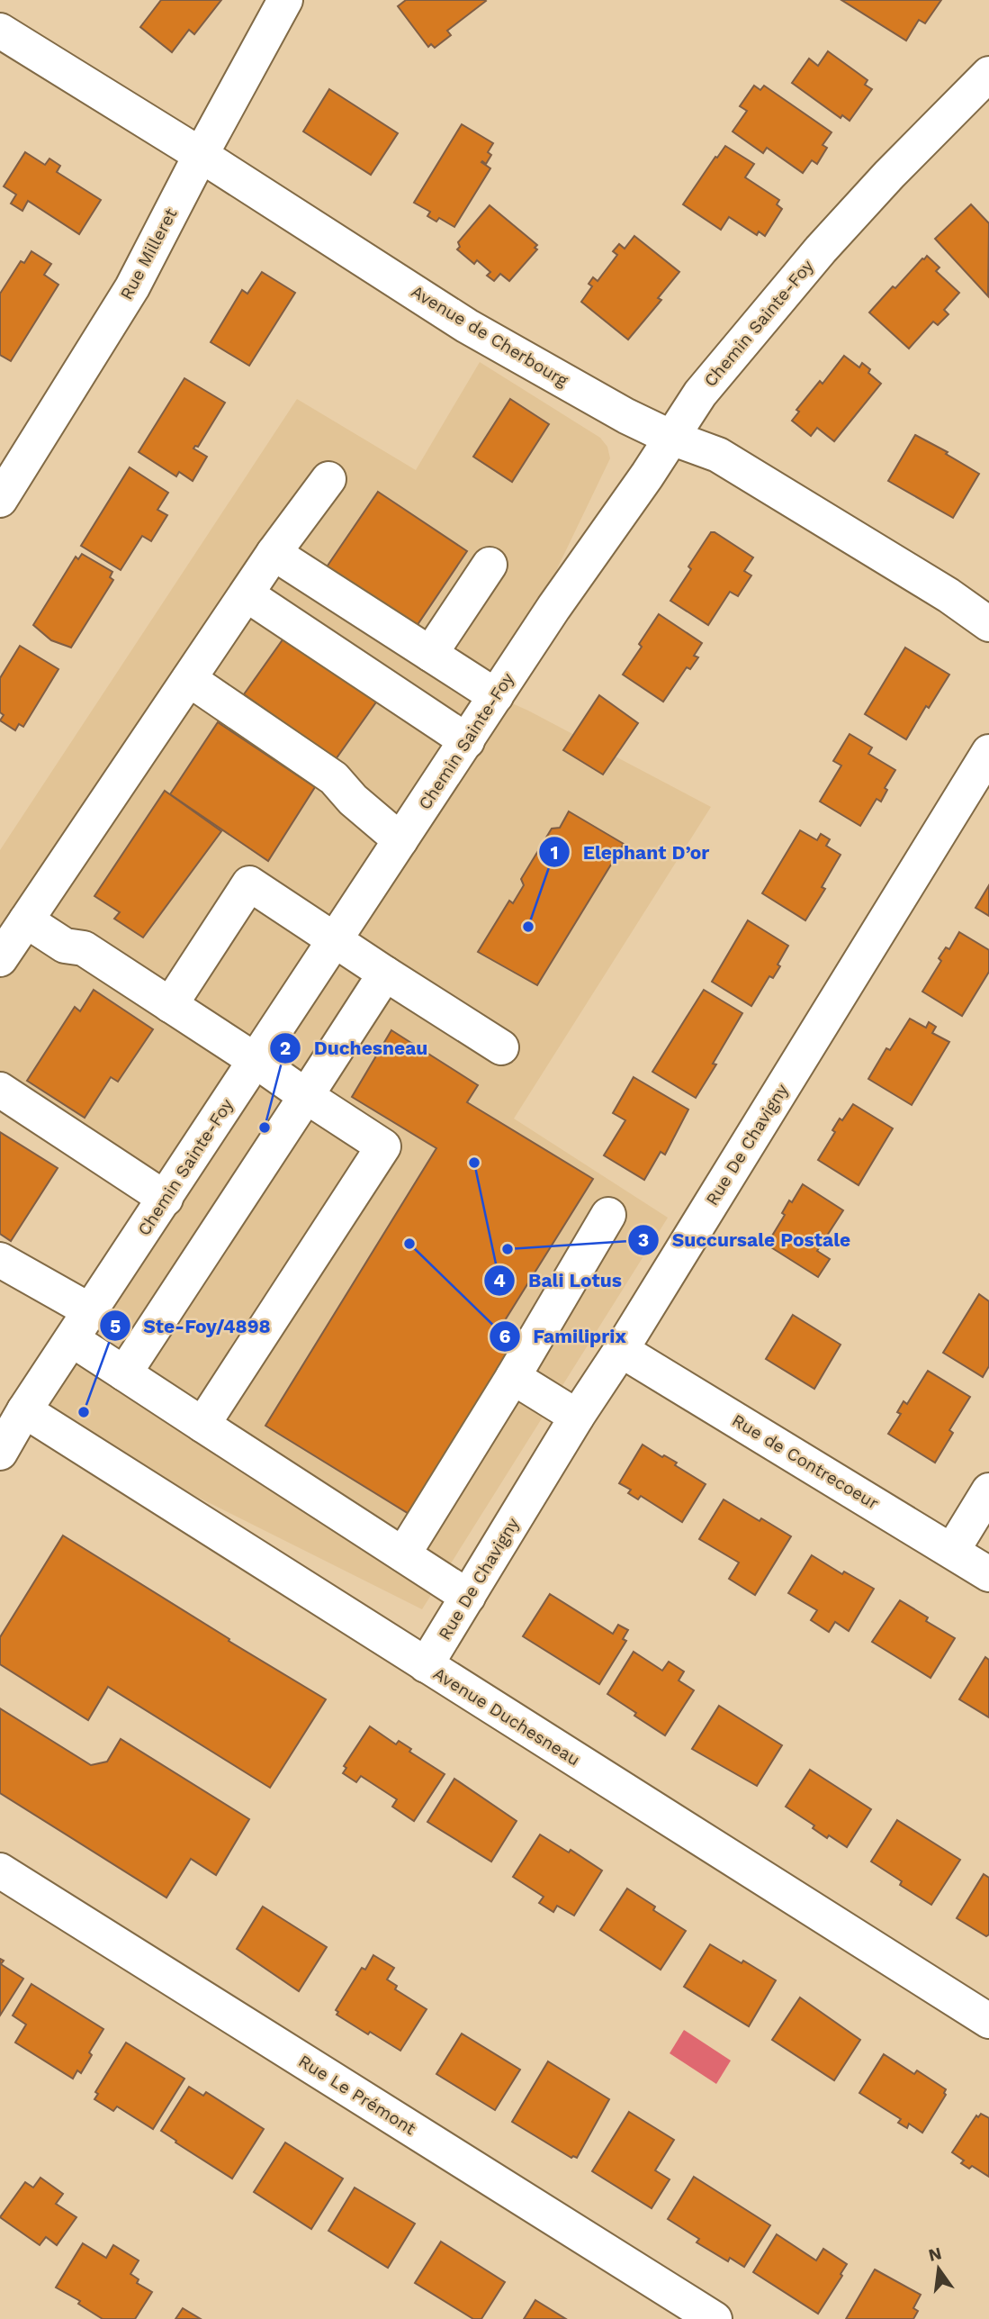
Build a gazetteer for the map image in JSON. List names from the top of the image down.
{
  "streets": {
    "street": [
      "Rue Milleret",
      "Chemin Sainte-Foy",
      "Avenue de Cherbourg",
      "Rue De Chavigny",
      "Rue de Contrecoeur",
      "Avenue Duchesneau",
      "Rue Le Prémont"
    ]
  },
  "crossings": [
    ["Rue Milleret", "Avenue de Cherbourg"],
    ["Chemin Sainte-Foy", "Avenue de Cherbourg"],
    ["Chemin Sainte-Foy", "Avenue Duchesneau"],
    ["Rue De Chavigny", "Rue de Contrecoeur"],
    ["Rue De Chavigny", "Avenue Duchesneau"]
  ],
  "places": [
    "Elephant D’or",
    "Duchesneau",
    "Bali Lotus",
    "Familiprix",
    "Succursale Postale",
    "Ste-Foy/4898"
  ],
  "north": "top"
}
